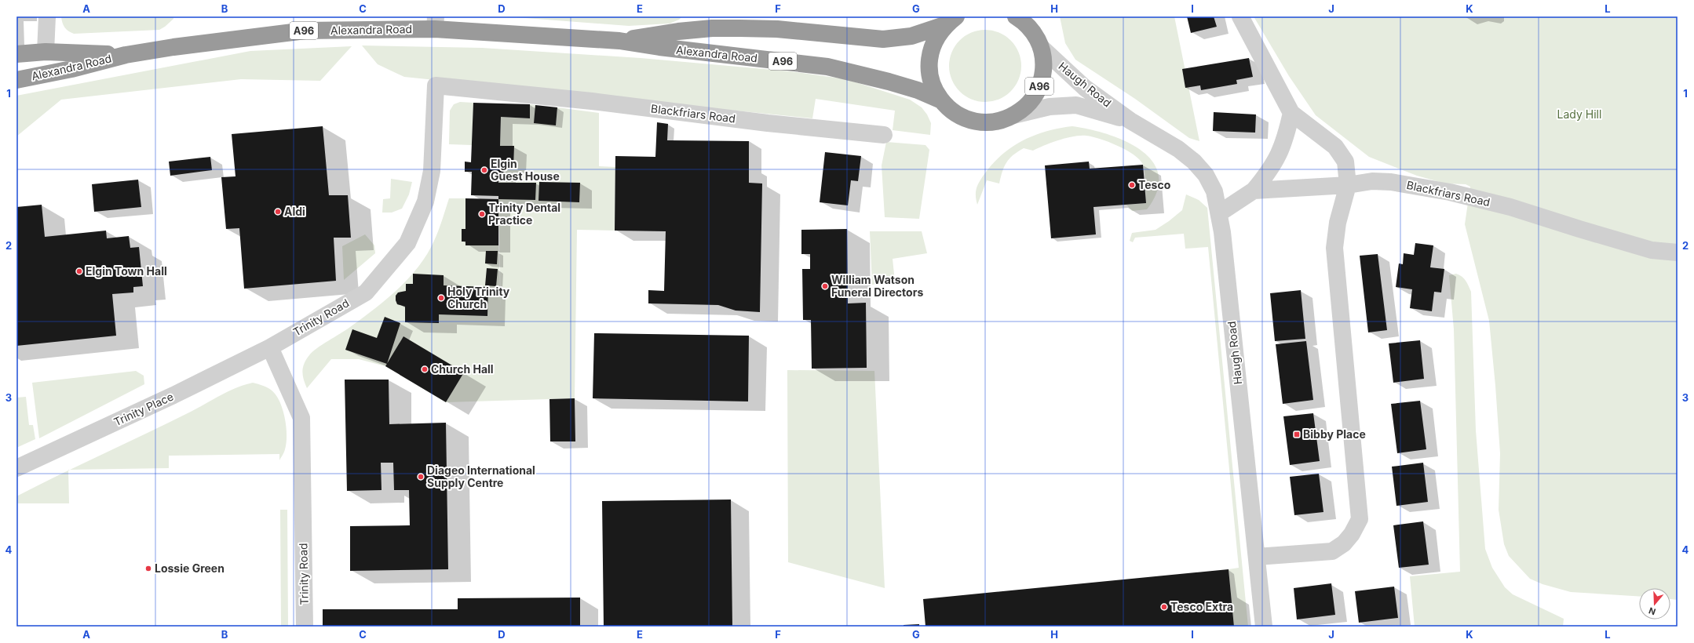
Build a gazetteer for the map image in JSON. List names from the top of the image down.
{
  "streets": {
    "highway": ["Alexandra Road", "A96"],
    "street": [
      "Haugh Road",
      "Blackfriars Road",
      "Trinity Road",
      "Trinity Place"
    ]
  },
  "crossings": [
    ["Alexandra Road", "Haugh Road"],
    ["Blackfriars Road", "Trinity Road"],
    ["Trinity Road", "Trinity Place"]
  ],
  "parks": ["Lady Hill"],
  "places": {
    "other": [
      "Elgin Guest House",
      "Tesco",
      "Aldi",
      "Trinity Dental Practice",
      "Elgin Town Hall",
      "William Watson Funeral Directors",
      "Holy Trinity Church",
      "Church Hall",
      "Diageo International Supply Centre",
      "Lossie Green",
      "Tesco Extra"
    ],
    "transit": ["Bibby Place"]
  },
  "north": "bottom",
  "grid": {
    "columns": [
      "A",
      "B",
      "C",
      "D",
      "E",
      "F",
      "G",
      "H",
      "I",
      "J",
      "K",
      "L"
    ],
    "rows": [
      "1",
      "2",
      "3",
      "4"
    ]
  }
}
